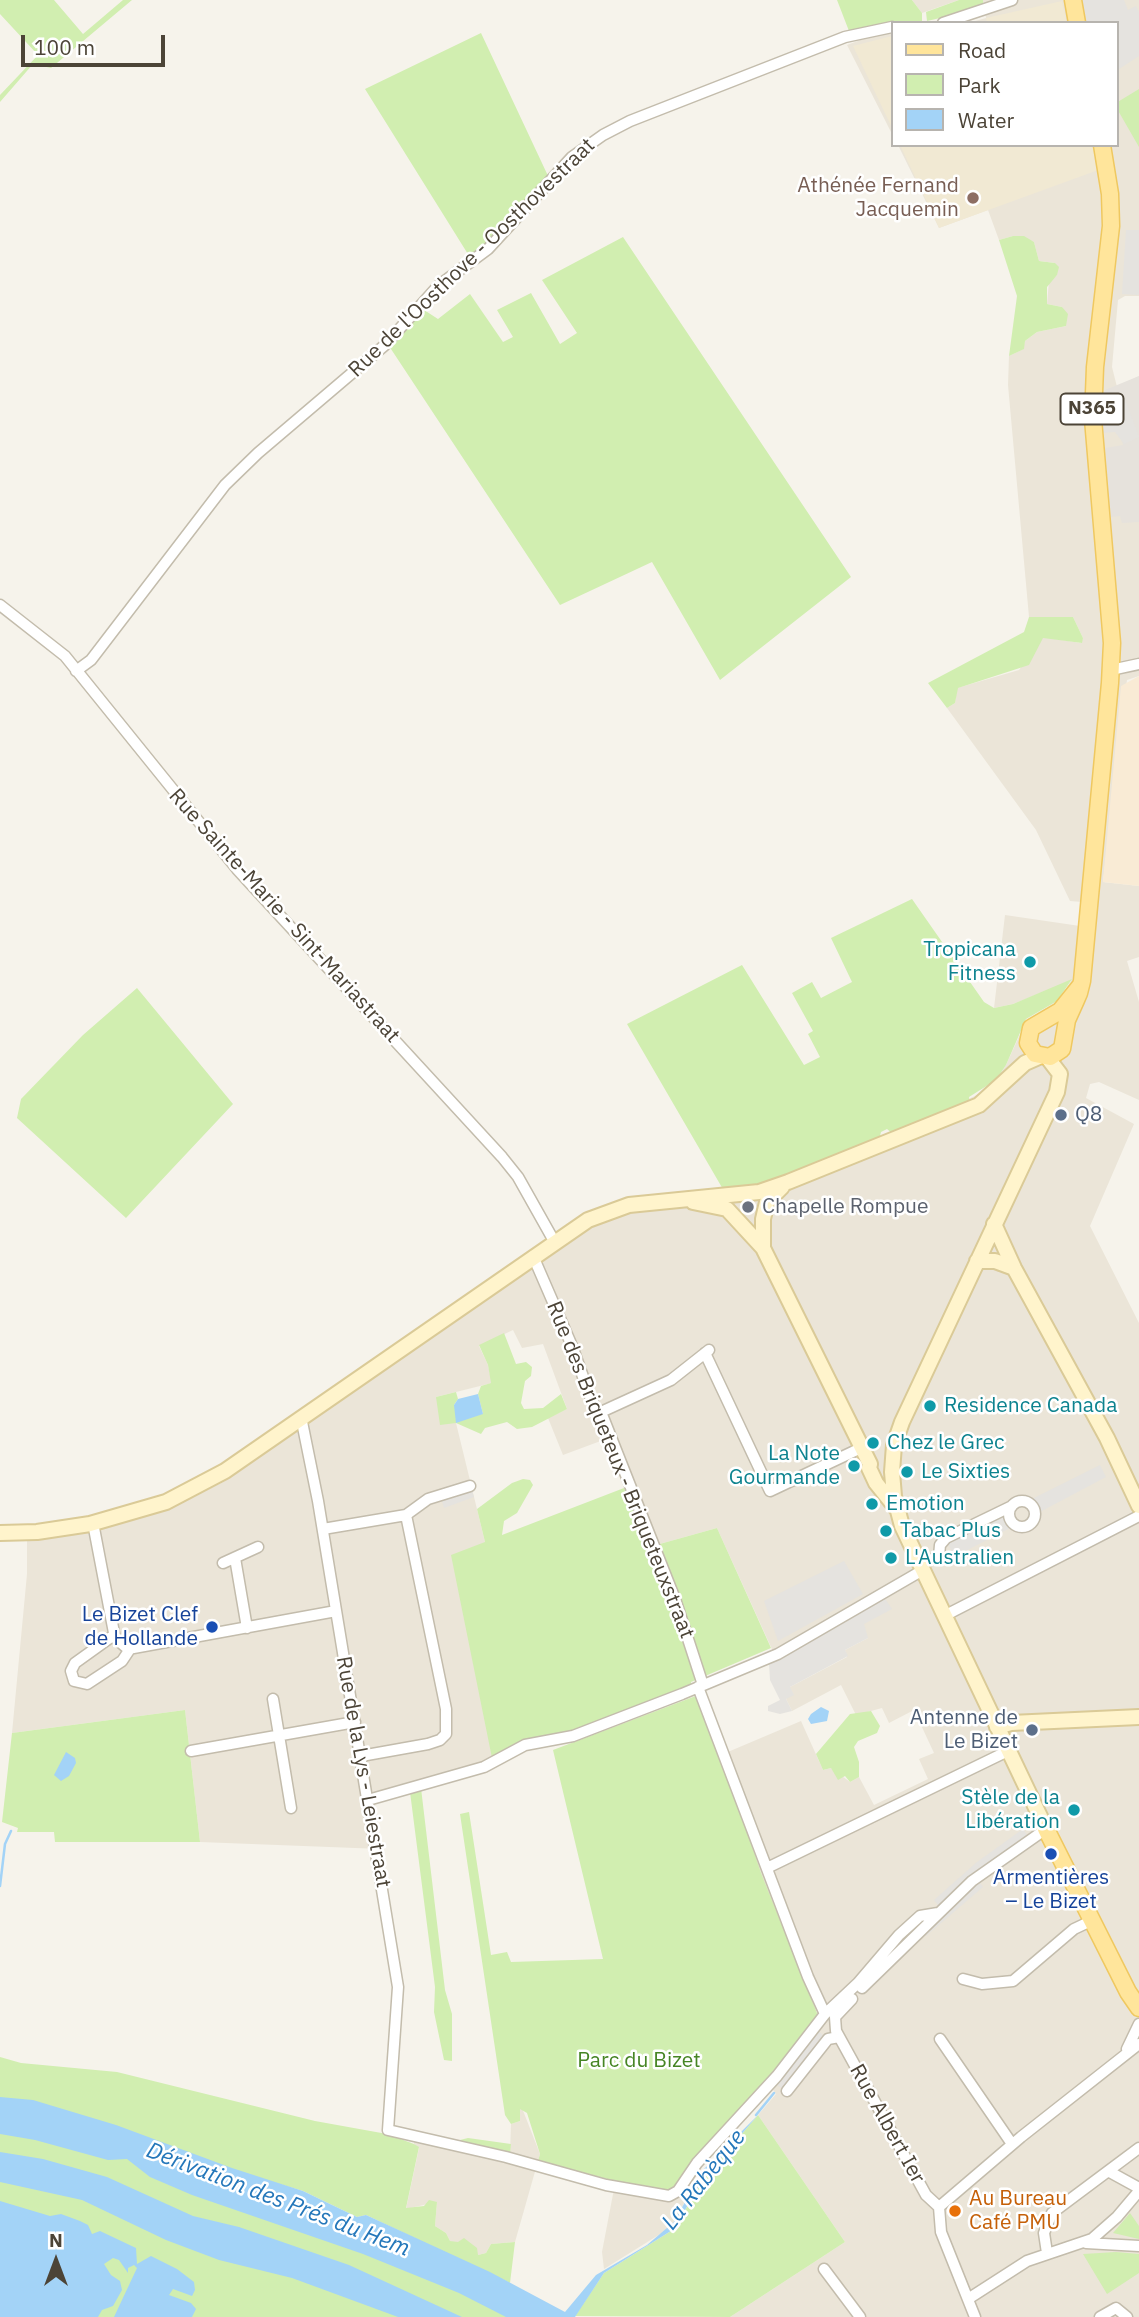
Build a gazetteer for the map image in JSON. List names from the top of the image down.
{
  "streets": {
    "main road": ["N365"],
    "street": [
      "Rue de l'Oosthove - Oosthovestraat",
      "Rue Sainte-Marie - Sint-Mariastraat",
      "Rue des Briqueteux - Briqueteuxstraat",
      "Rue de la Lys - Leiestraat",
      "Rue Albert Ier"
    ]
  },
  "crossings": [
    ["Rue de l'Oosthove - Oosthovestraat", "Rue Sainte-Marie - Sint-Mariastraat"],
    ["Rue des Briqueteux - Briqueteuxstraat", "Rue de la Lys - Leiestraat"]
  ],
  "water": ["La Rabèque", "Dérivation des Prés du Hem"],
  "parks": ["Parc du Bizet"],
  "places": [
    "Athénée Fernand Jacquemin",
    "Tropicana Fitness",
    "Q8",
    "Chapelle Rompue",
    "Residence Canada",
    "Chez le Grec",
    "La Note Gourmande",
    "Le Sixties",
    "Emotion",
    "Tabac Plus",
    "L'Australien",
    "Le Bizet Clef de Hollande",
    "Antenne de Le Bizet",
    "Stèle de la Libération",
    "Armentières – Le Bizet",
    "Au Bureau Café PMU"
  ],
  "legend": ["Road", "Park", "Water"],
  "scale_bar": "100 m",
  "north": "top"
}
